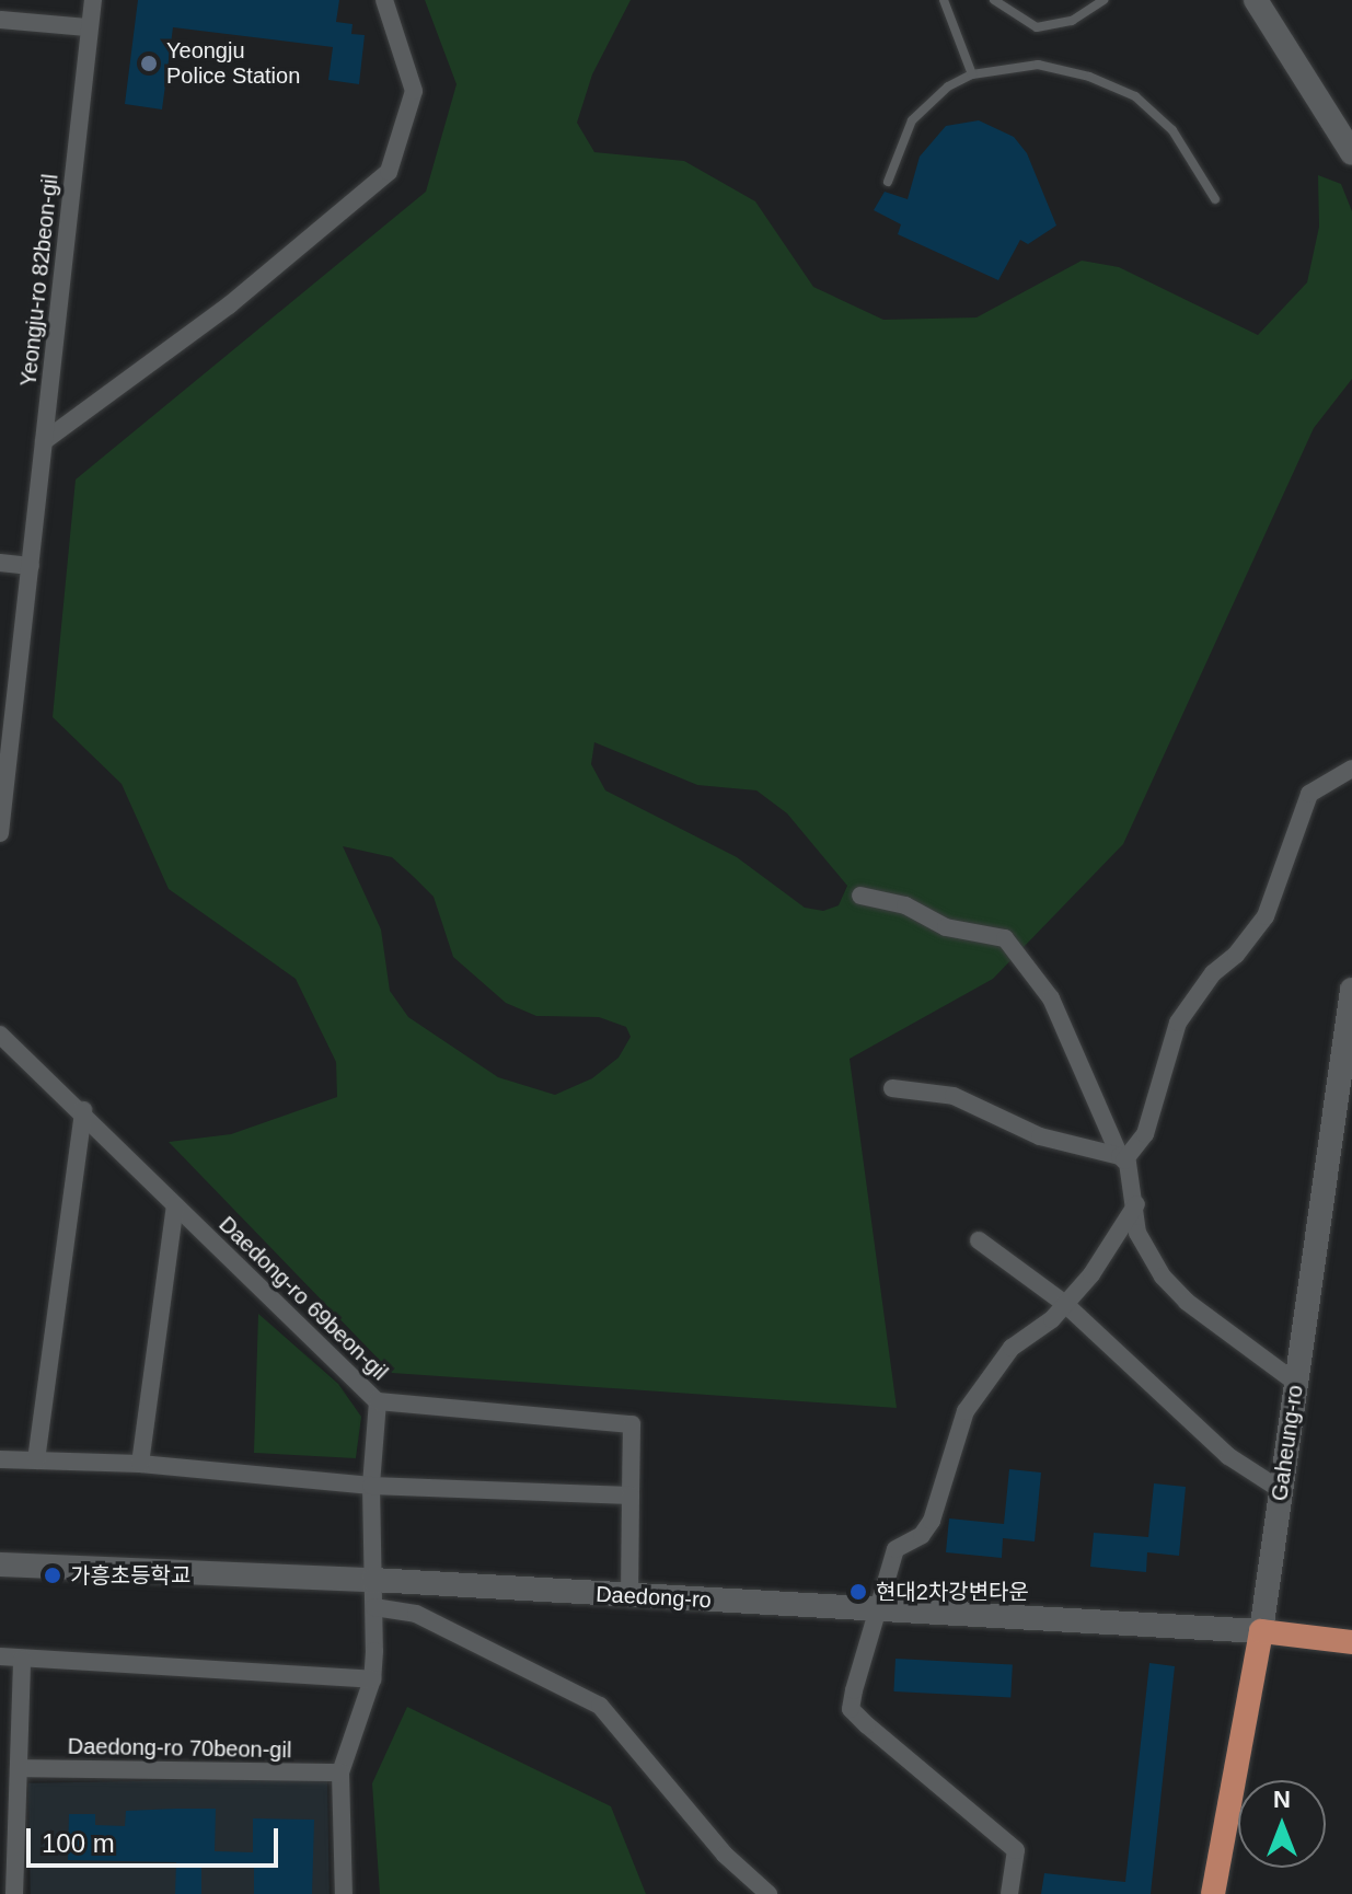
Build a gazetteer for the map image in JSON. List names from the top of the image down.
{
  "streets": {
    "main road": ["Gaheung-ro", "Daedong-ro"],
    "street": ["Yeongju-ro 82beon-gil", "Daedong-ro 69beon-gil", "Daedong-ro 70beon-gil"]
  },
  "crossings": [
    ["Daedong-ro 69beon-gil", "Daedong-ro"],
    ["Gaheung-ro", "Daedong-ro"]
  ],
  "places": ["Yeongju Police Station", "가흥초등학교", "현대2차강변타운"],
  "scale_bar": "100 m",
  "north": "top"
}
